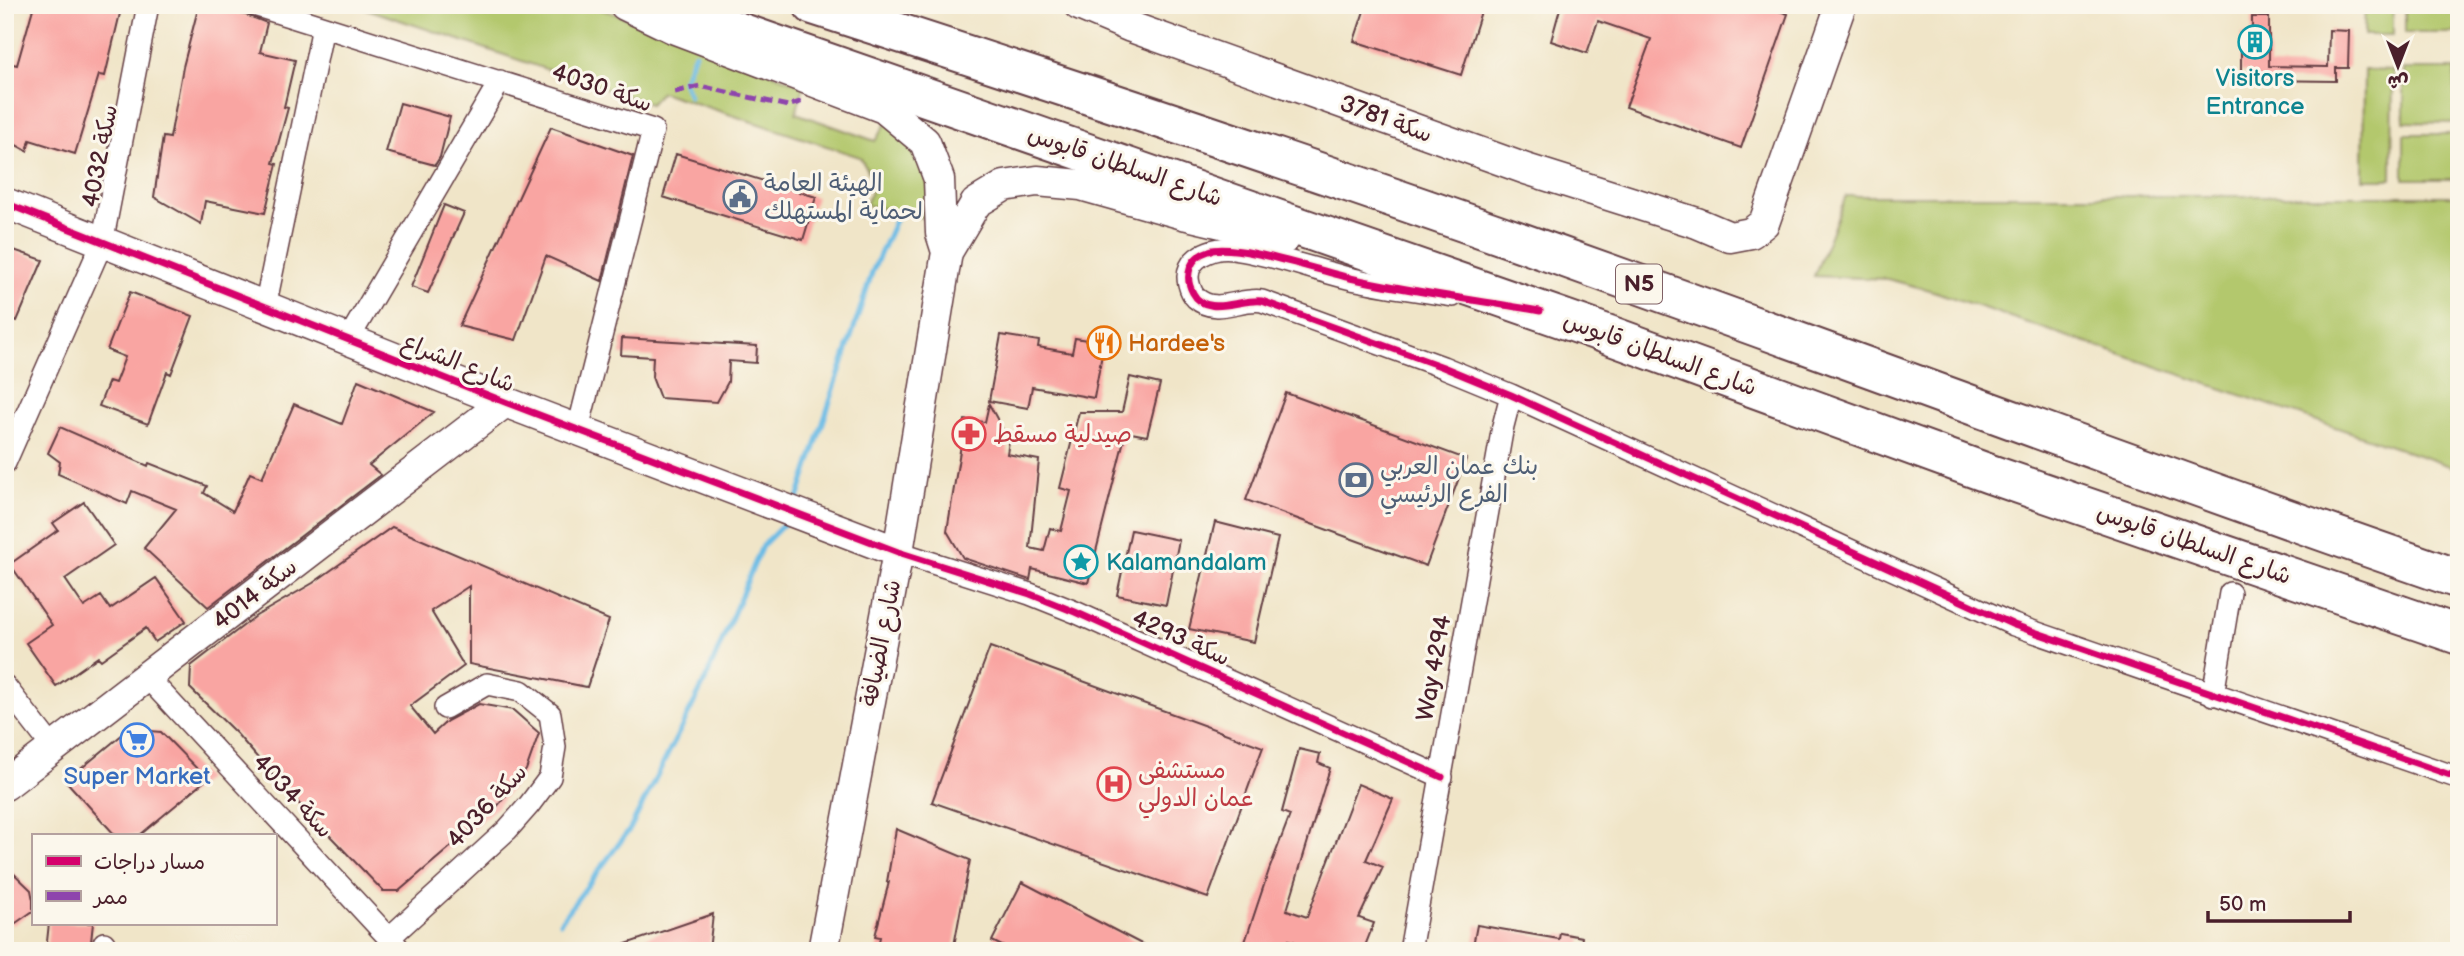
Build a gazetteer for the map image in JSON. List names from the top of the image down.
{
  "streets": {
    "highway": ["شارع السلطان قابوس", "N5"],
    "street": [
      "سكة 4030",
      "سكة 3781",
      "سكة 4032",
      "شارع الشراع",
      "سكة 4014",
      "سكة 4293",
      "شارع الضيافة",
      "Way 4294",
      "سكة 4034",
      "سكة 4036"
    ]
  },
  "crossings": [
    ["سكة 4030", "شارع الشراع"],
    ["سكة 4032", "شارع الشراع"],
    ["شارع الشراع", "سكة 4014"],
    ["شارع الشراع", "سكة 4293"],
    ["شارع الشراع", "شارع الضيافة"],
    ["سكة 4014", "سكة 4034"],
    ["سكة 4293", "شارع الضيافة"],
    ["سكة 4293", "Way 4294"],
    ["سكة 4034", "سكة 4036"]
  ],
  "places": {
    "building": ["Visitors Entrance"],
    "public building": ["الهيئة العامة لحماية المستهلك"],
    "restaurant": ["Hardee's"],
    "pharmacy": ["صيدلية مسقط"],
    "bank": ["بنك عمان العربي الفرع الرئيسي"],
    "place": ["Kalamandalam"],
    "supermarket": ["Super Market"],
    "hospital": ["مستشفى عمان الدولي"]
  },
  "legend": ["مسار دراجات", "ممر"],
  "scale_bar": "50 m",
  "north": "bottom"
}
